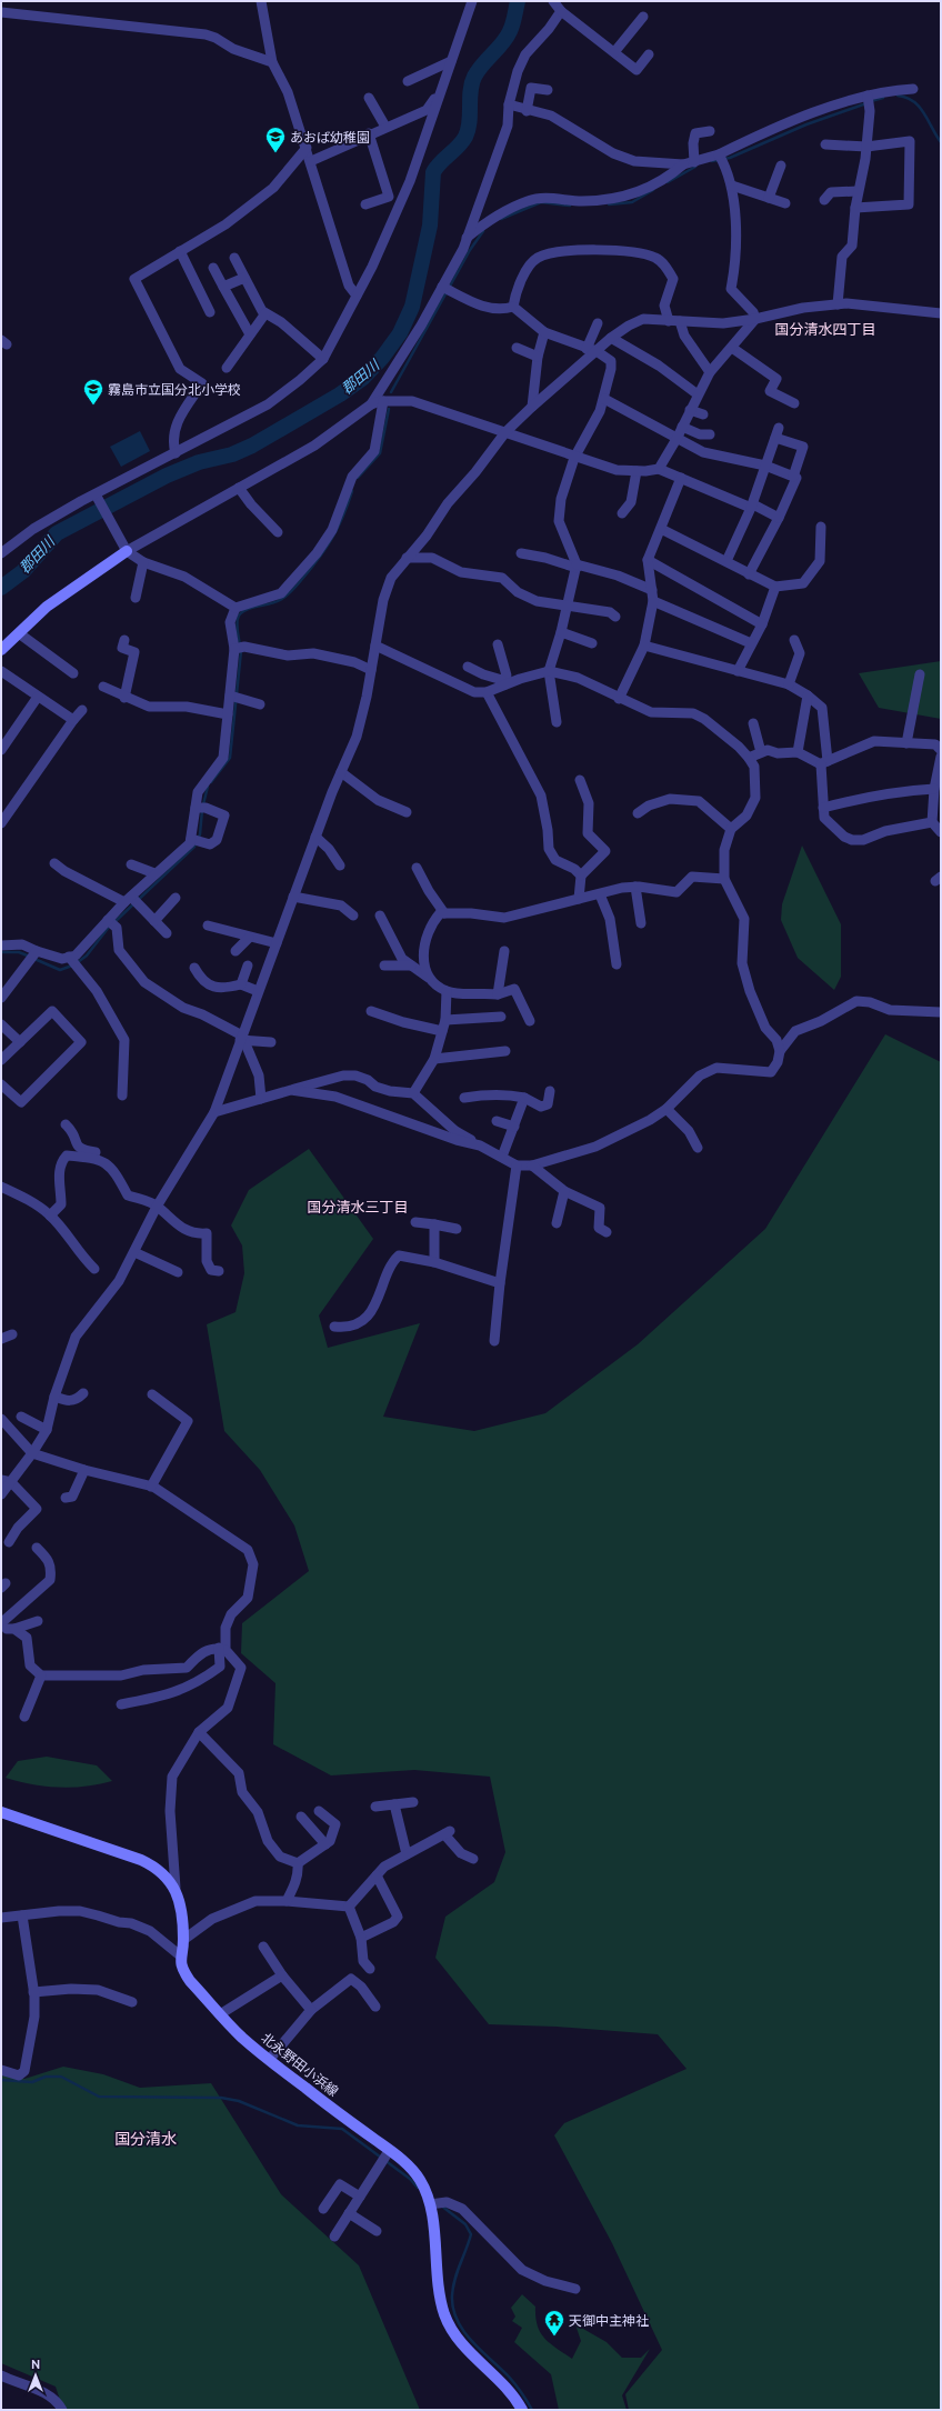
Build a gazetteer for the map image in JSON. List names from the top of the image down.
{
  "streets": {
    "main road": ["北永野田小浜線"]
  },
  "districts": ["国分清水四丁目", "国分清水三丁目", "国分清水"],
  "water": ["郡田川"],
  "places": {
    "school or university": ["あおば幼稚園", "霧島市立国分北小学校"],
    "temple": ["天御中主神社"]
  },
  "north": "top"
}
